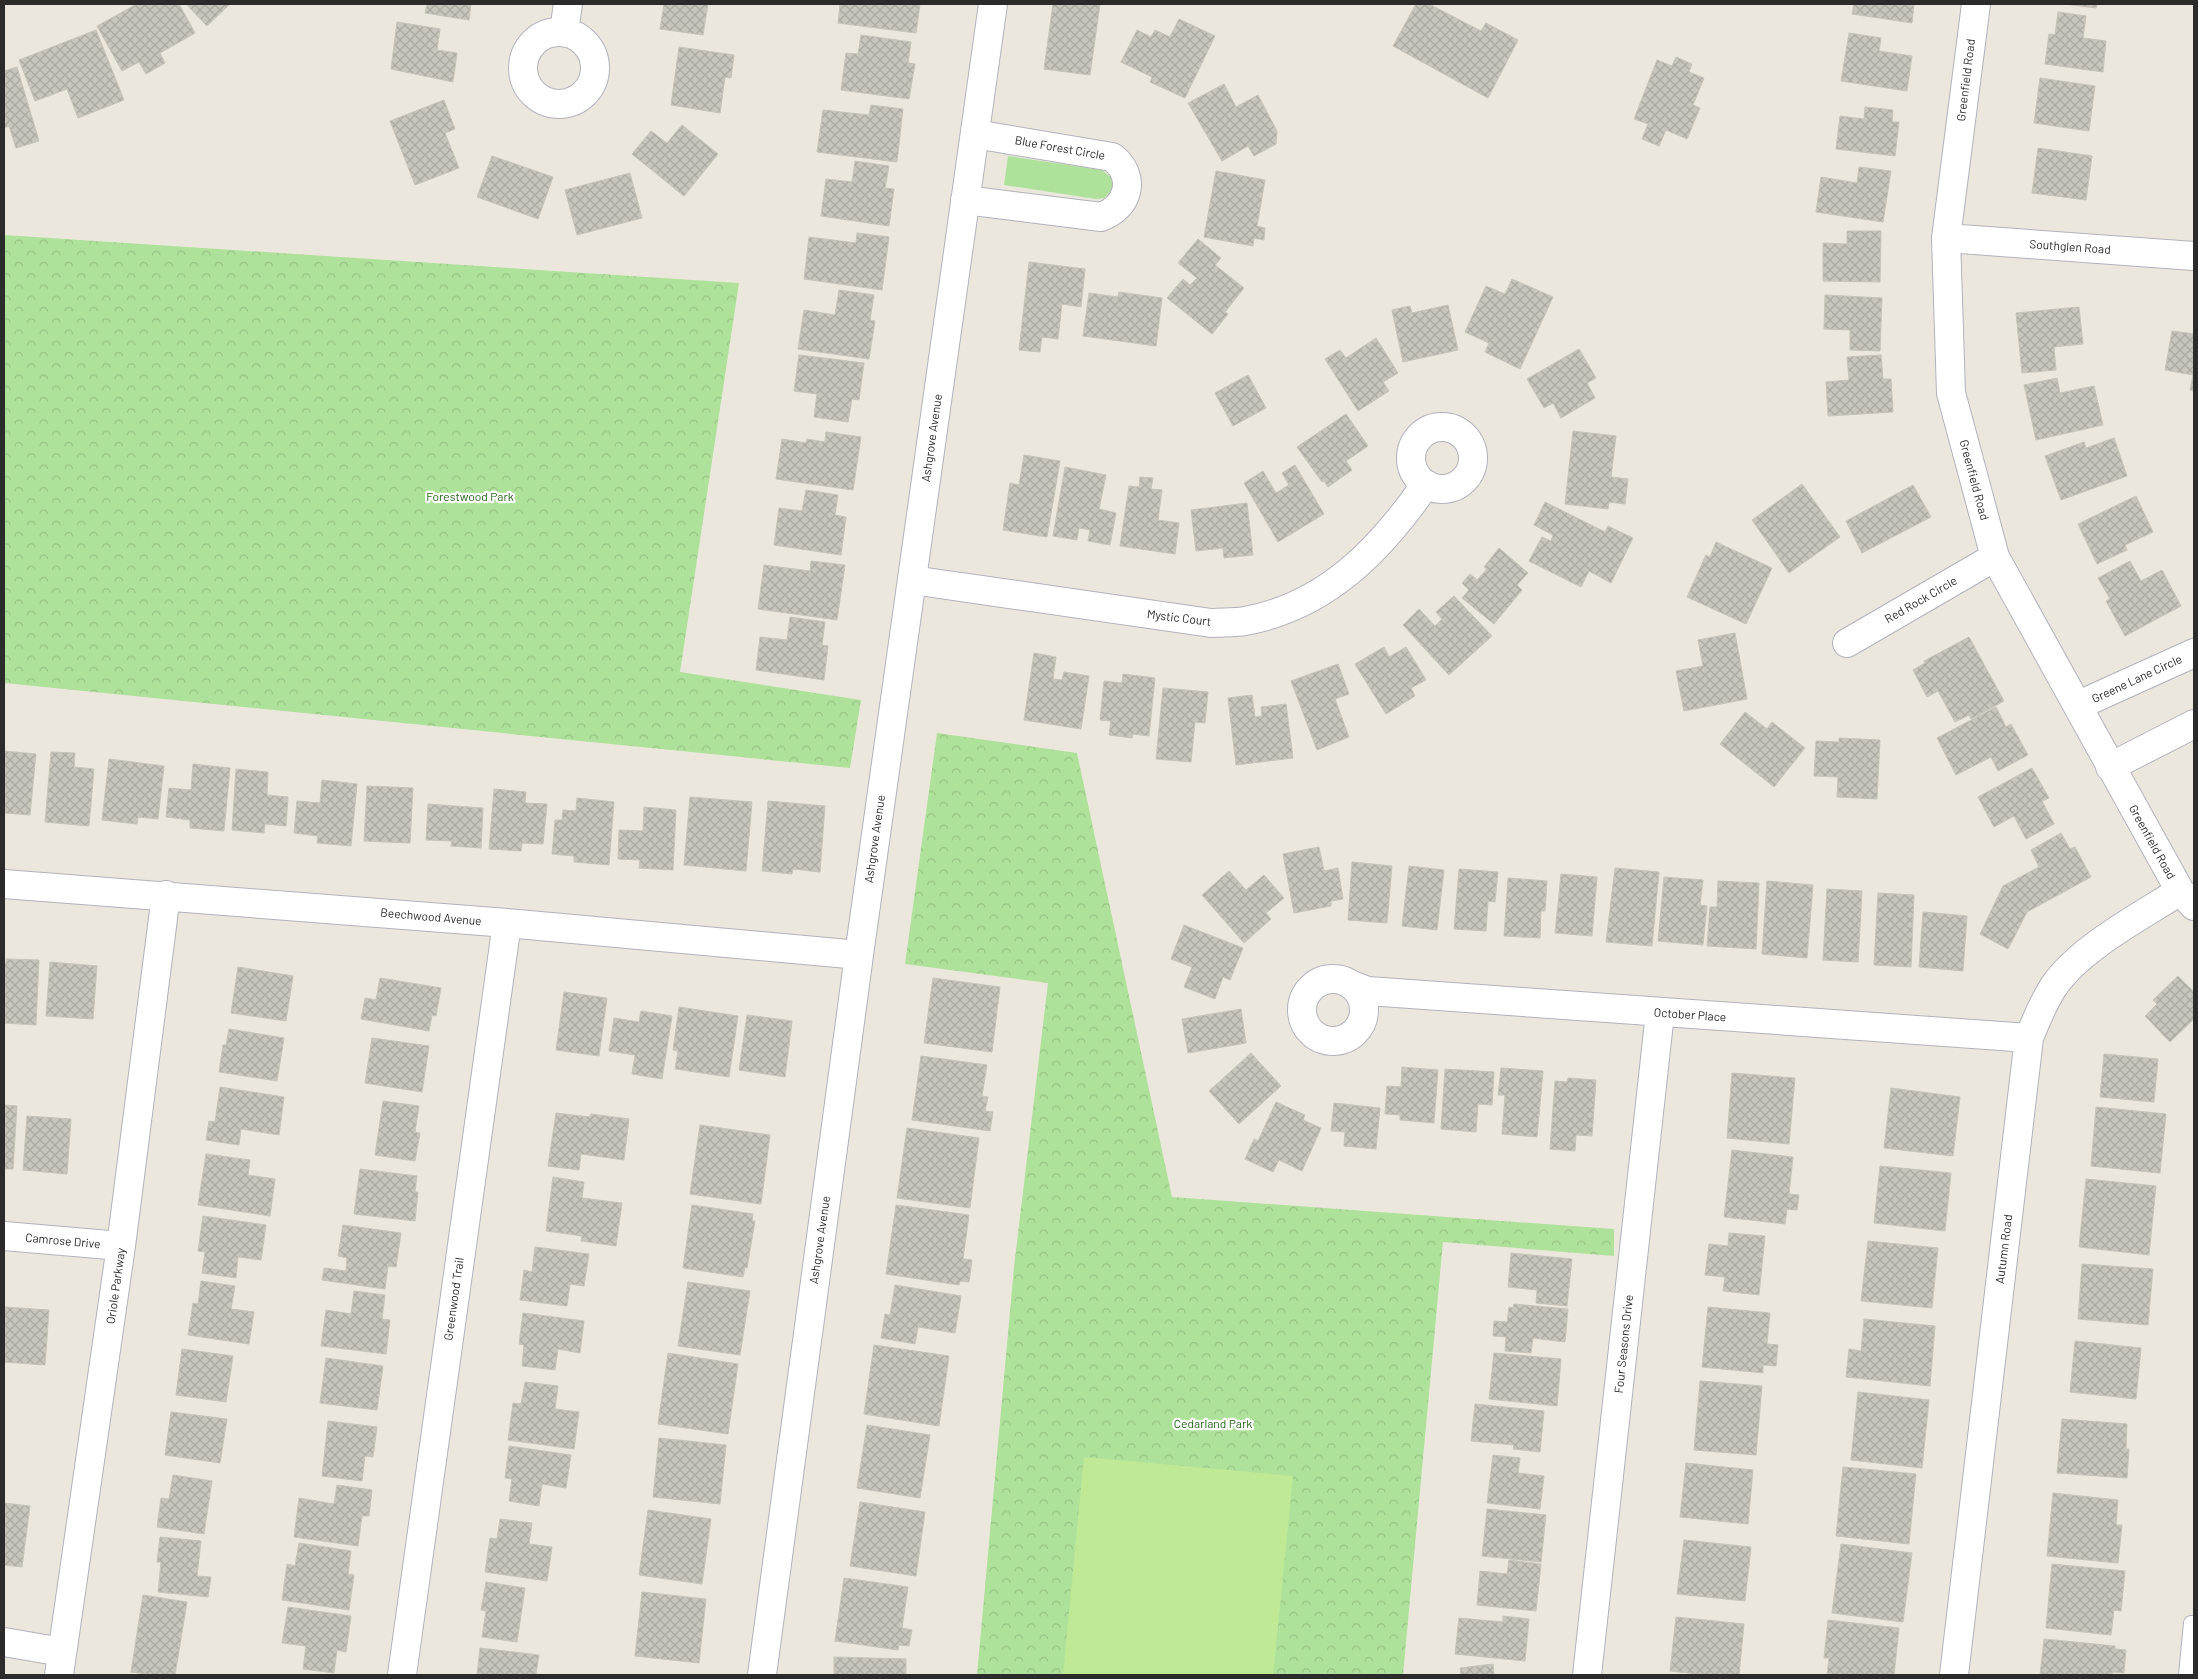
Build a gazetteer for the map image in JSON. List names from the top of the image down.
{
  "streets": {
    "street": [
      "Greenfield Road",
      "Blue Forest Circle",
      "Southglen Road",
      "Ashgrove Avenue",
      "Red Rock Circle",
      "Mystic Court",
      "Greene Lane Circle",
      "Beechwood Avenue",
      "October Place",
      "Camrose Drive",
      "Autumn Road",
      "Oriole Parkway",
      "Greenwood Trail",
      "Four Seasons Drive"
    ]
  },
  "crossings": [
    ["Greenfield Road", "Southglen Road"],
    ["Greenfield Road", "Red Rock Circle"],
    ["Greenfield Road", "Greene Lane Circle"],
    ["Greenfield Road", "Autumn Road"],
    ["Blue Forest Circle", "Ashgrove Avenue"],
    ["Ashgrove Avenue", "Mystic Court"],
    ["Ashgrove Avenue", "Beechwood Avenue"],
    ["Beechwood Avenue", "Oriole Parkway"],
    ["Beechwood Avenue", "Greenwood Trail"],
    ["October Place", "Autumn Road"],
    ["October Place", "Four Seasons Drive"],
    ["Camrose Drive", "Oriole Parkway"]
  ],
  "parks": ["Forestwood Park", "Cedarland Park"]
}
